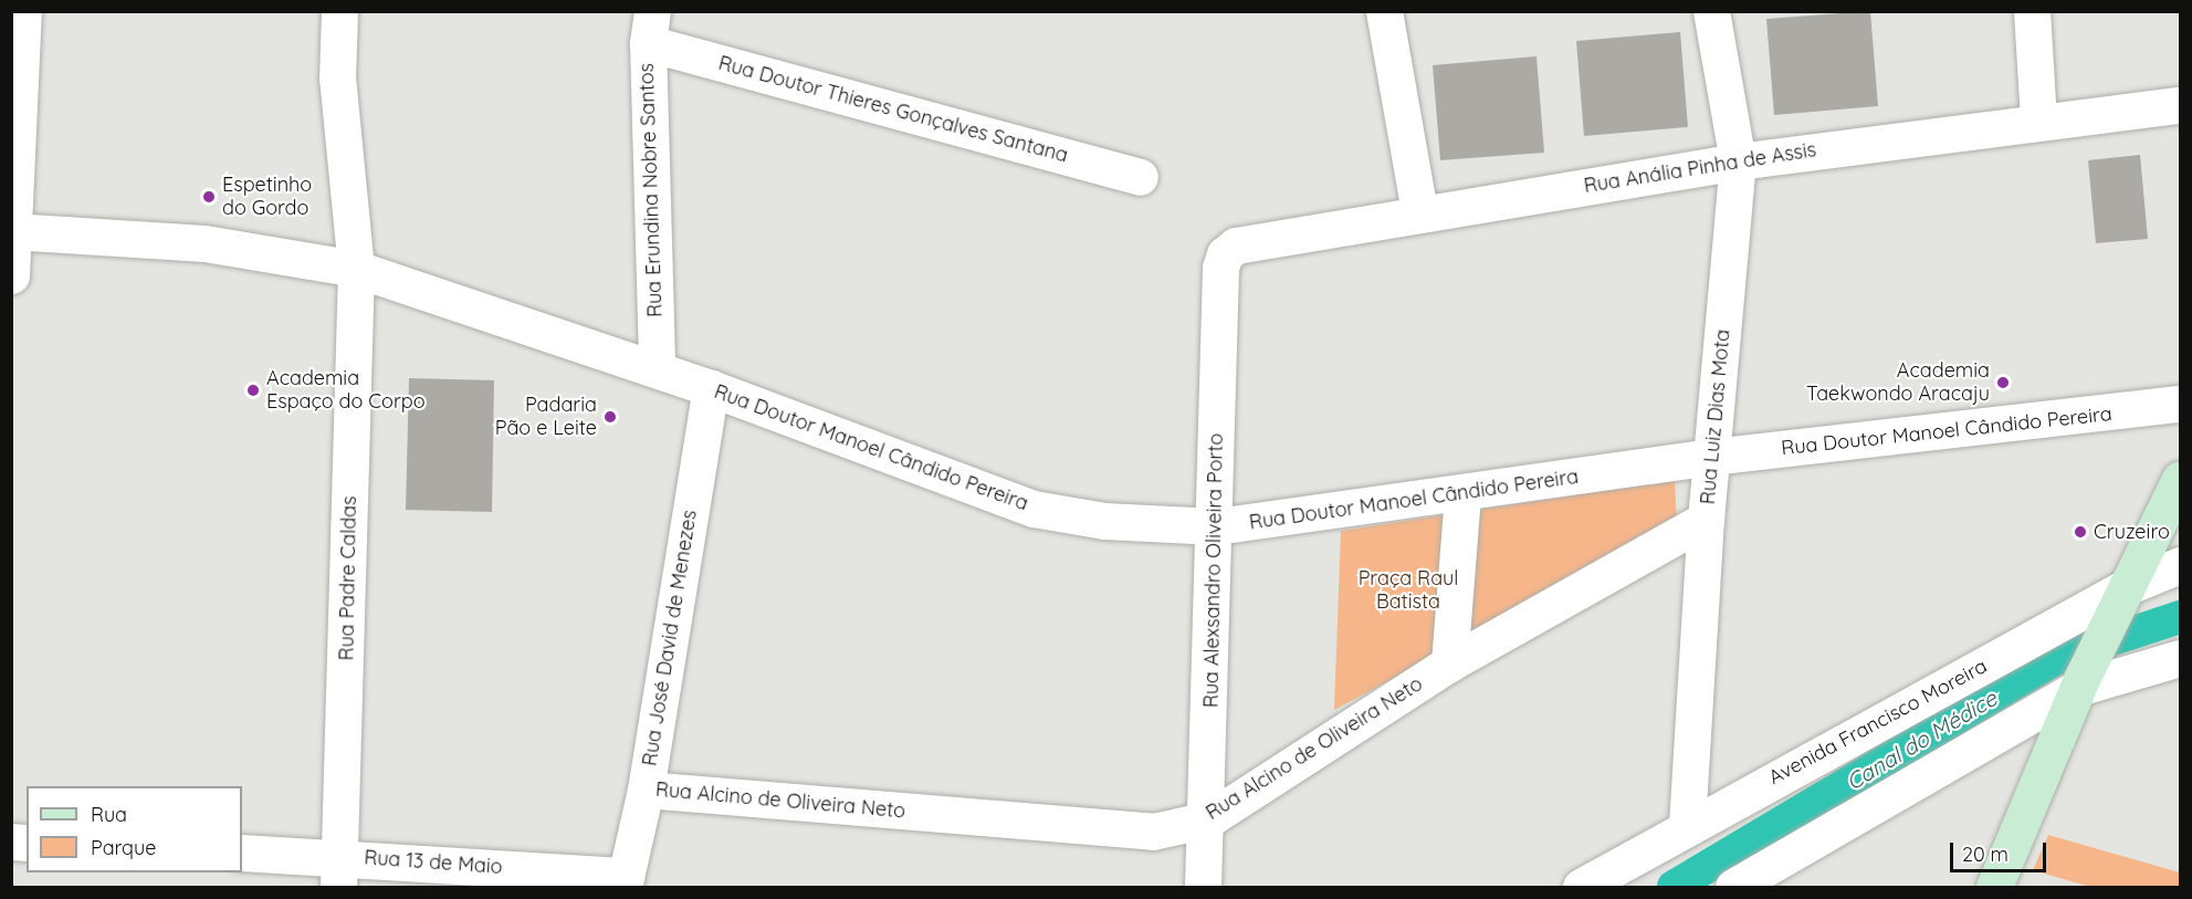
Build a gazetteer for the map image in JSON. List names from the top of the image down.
{
  "streets": {
    "street": [
      "Rua Doutor Thieres Gonçalves Santana",
      "Rua Anália Pinha de Assis",
      "Rua Erundina Nobre Santos",
      "Rua Luiz Dias Mota",
      "Rua Doutor Manoel Cândido Pereira",
      "Rua Alexsandro Oliveira Porto",
      "Rua Padre Caldas",
      "Rua José David de Menezes",
      "Avenida Francisco Moreira",
      "Rua Alcino de Oliveira Neto",
      "Rua 13 de Maio"
    ]
  },
  "crossings": [
    ["Rua Doutor Thieres Gonçalves Santana", "Rua Erundina Nobre Santos"],
    ["Rua Anália Pinha de Assis", "Rua Luiz Dias Mota"],
    ["Rua Anália Pinha de Assis", "Rua Alexsandro Oliveira Porto"],
    ["Rua Erundina Nobre Santos", "Rua Doutor Manoel Cândido Pereira"],
    ["Rua Luiz Dias Mota", "Rua Doutor Manoel Cândido Pereira"],
    ["Rua Luiz Dias Mota", "Avenida Francisco Moreira"],
    ["Rua Luiz Dias Mota", "Rua Alcino de Oliveira Neto"],
    ["Rua Doutor Manoel Cândido Pereira", "Rua Alexsandro Oliveira Porto"],
    ["Rua Doutor Manoel Cândido Pereira", "Rua Padre Caldas"],
    ["Rua Doutor Manoel Cândido Pereira", "Rua José David de Menezes"],
    ["Rua Alexsandro Oliveira Porto", "Rua Alcino de Oliveira Neto"],
    ["Rua Padre Caldas", "Rua 13 de Maio"],
    ["Rua José David de Menezes", "Rua Alcino de Oliveira Neto"],
    ["Rua José David de Menezes", "Rua 13 de Maio"]
  ],
  "water": ["Canal do Médice"],
  "parks": ["Praça Raul Batista"],
  "places": [
    "Espetinho do Gordo",
    "Academia Taekwondo Aracaju",
    "Academia Espaço do Corpo",
    "Padaria Pão e Leite",
    "Cruzeiro"
  ],
  "legend": ["Rua", "Parque"],
  "scale_bar": "20 m"
}
